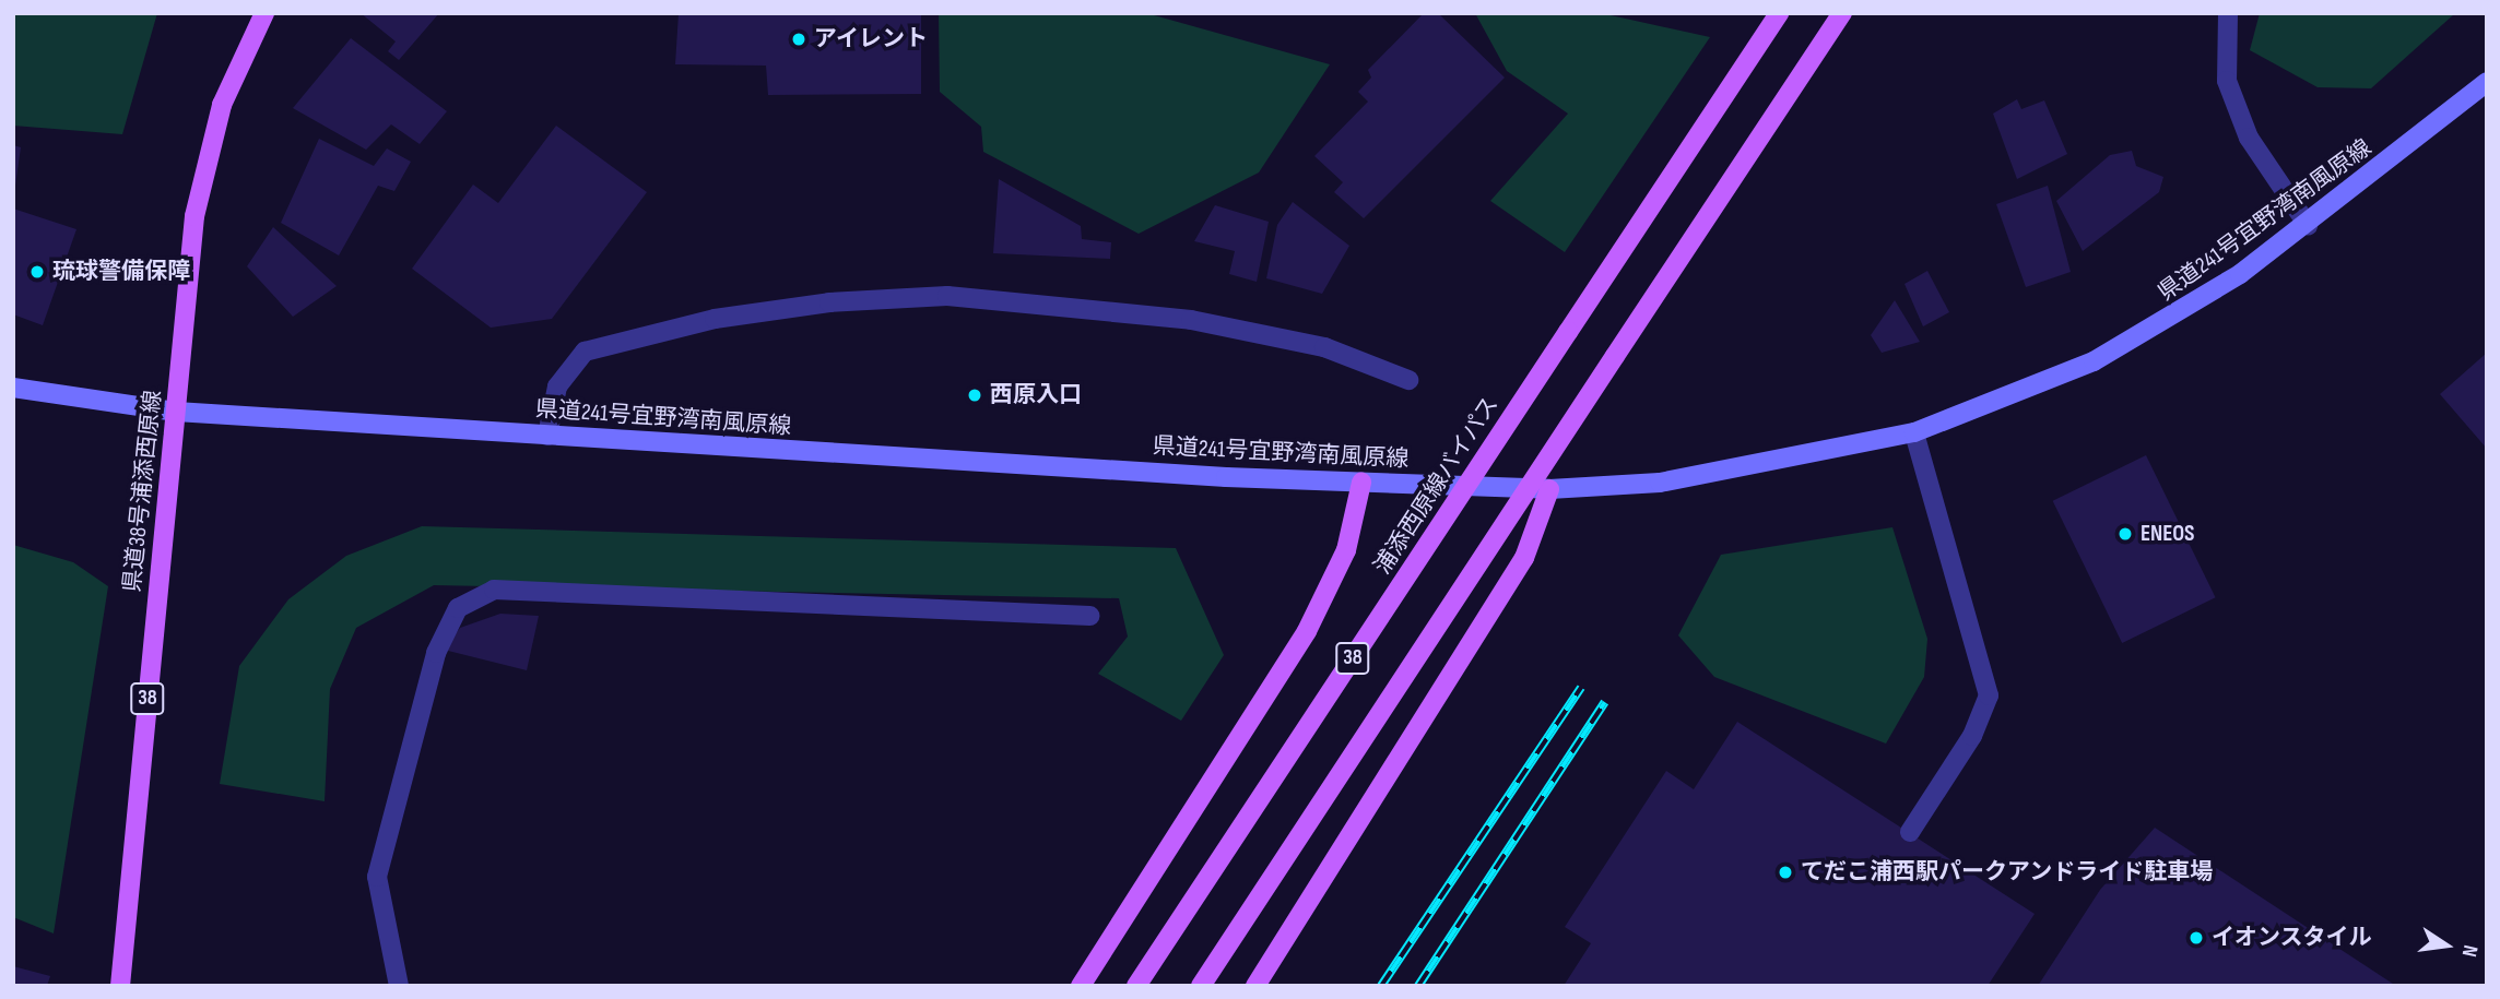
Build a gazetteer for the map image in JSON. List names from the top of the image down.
{
  "streets": {
    "main road": [
      "県道241号宜野湾南風原線",
      "浦添西原線バイパス",
      "県道38号浦添西原線",
      "38"
    ]
  },
  "crossings": [
    ["県道241号宜野湾南風原線", "県道38号浦添西原線"]
  ],
  "places": [
    "アイレント",
    "琉球警備保障",
    "西原入口",
    "ENEOS",
    "てだこ浦西駅パークアンドライド駐車場",
    "イオンスタイル"
  ],
  "north": "right"
}
